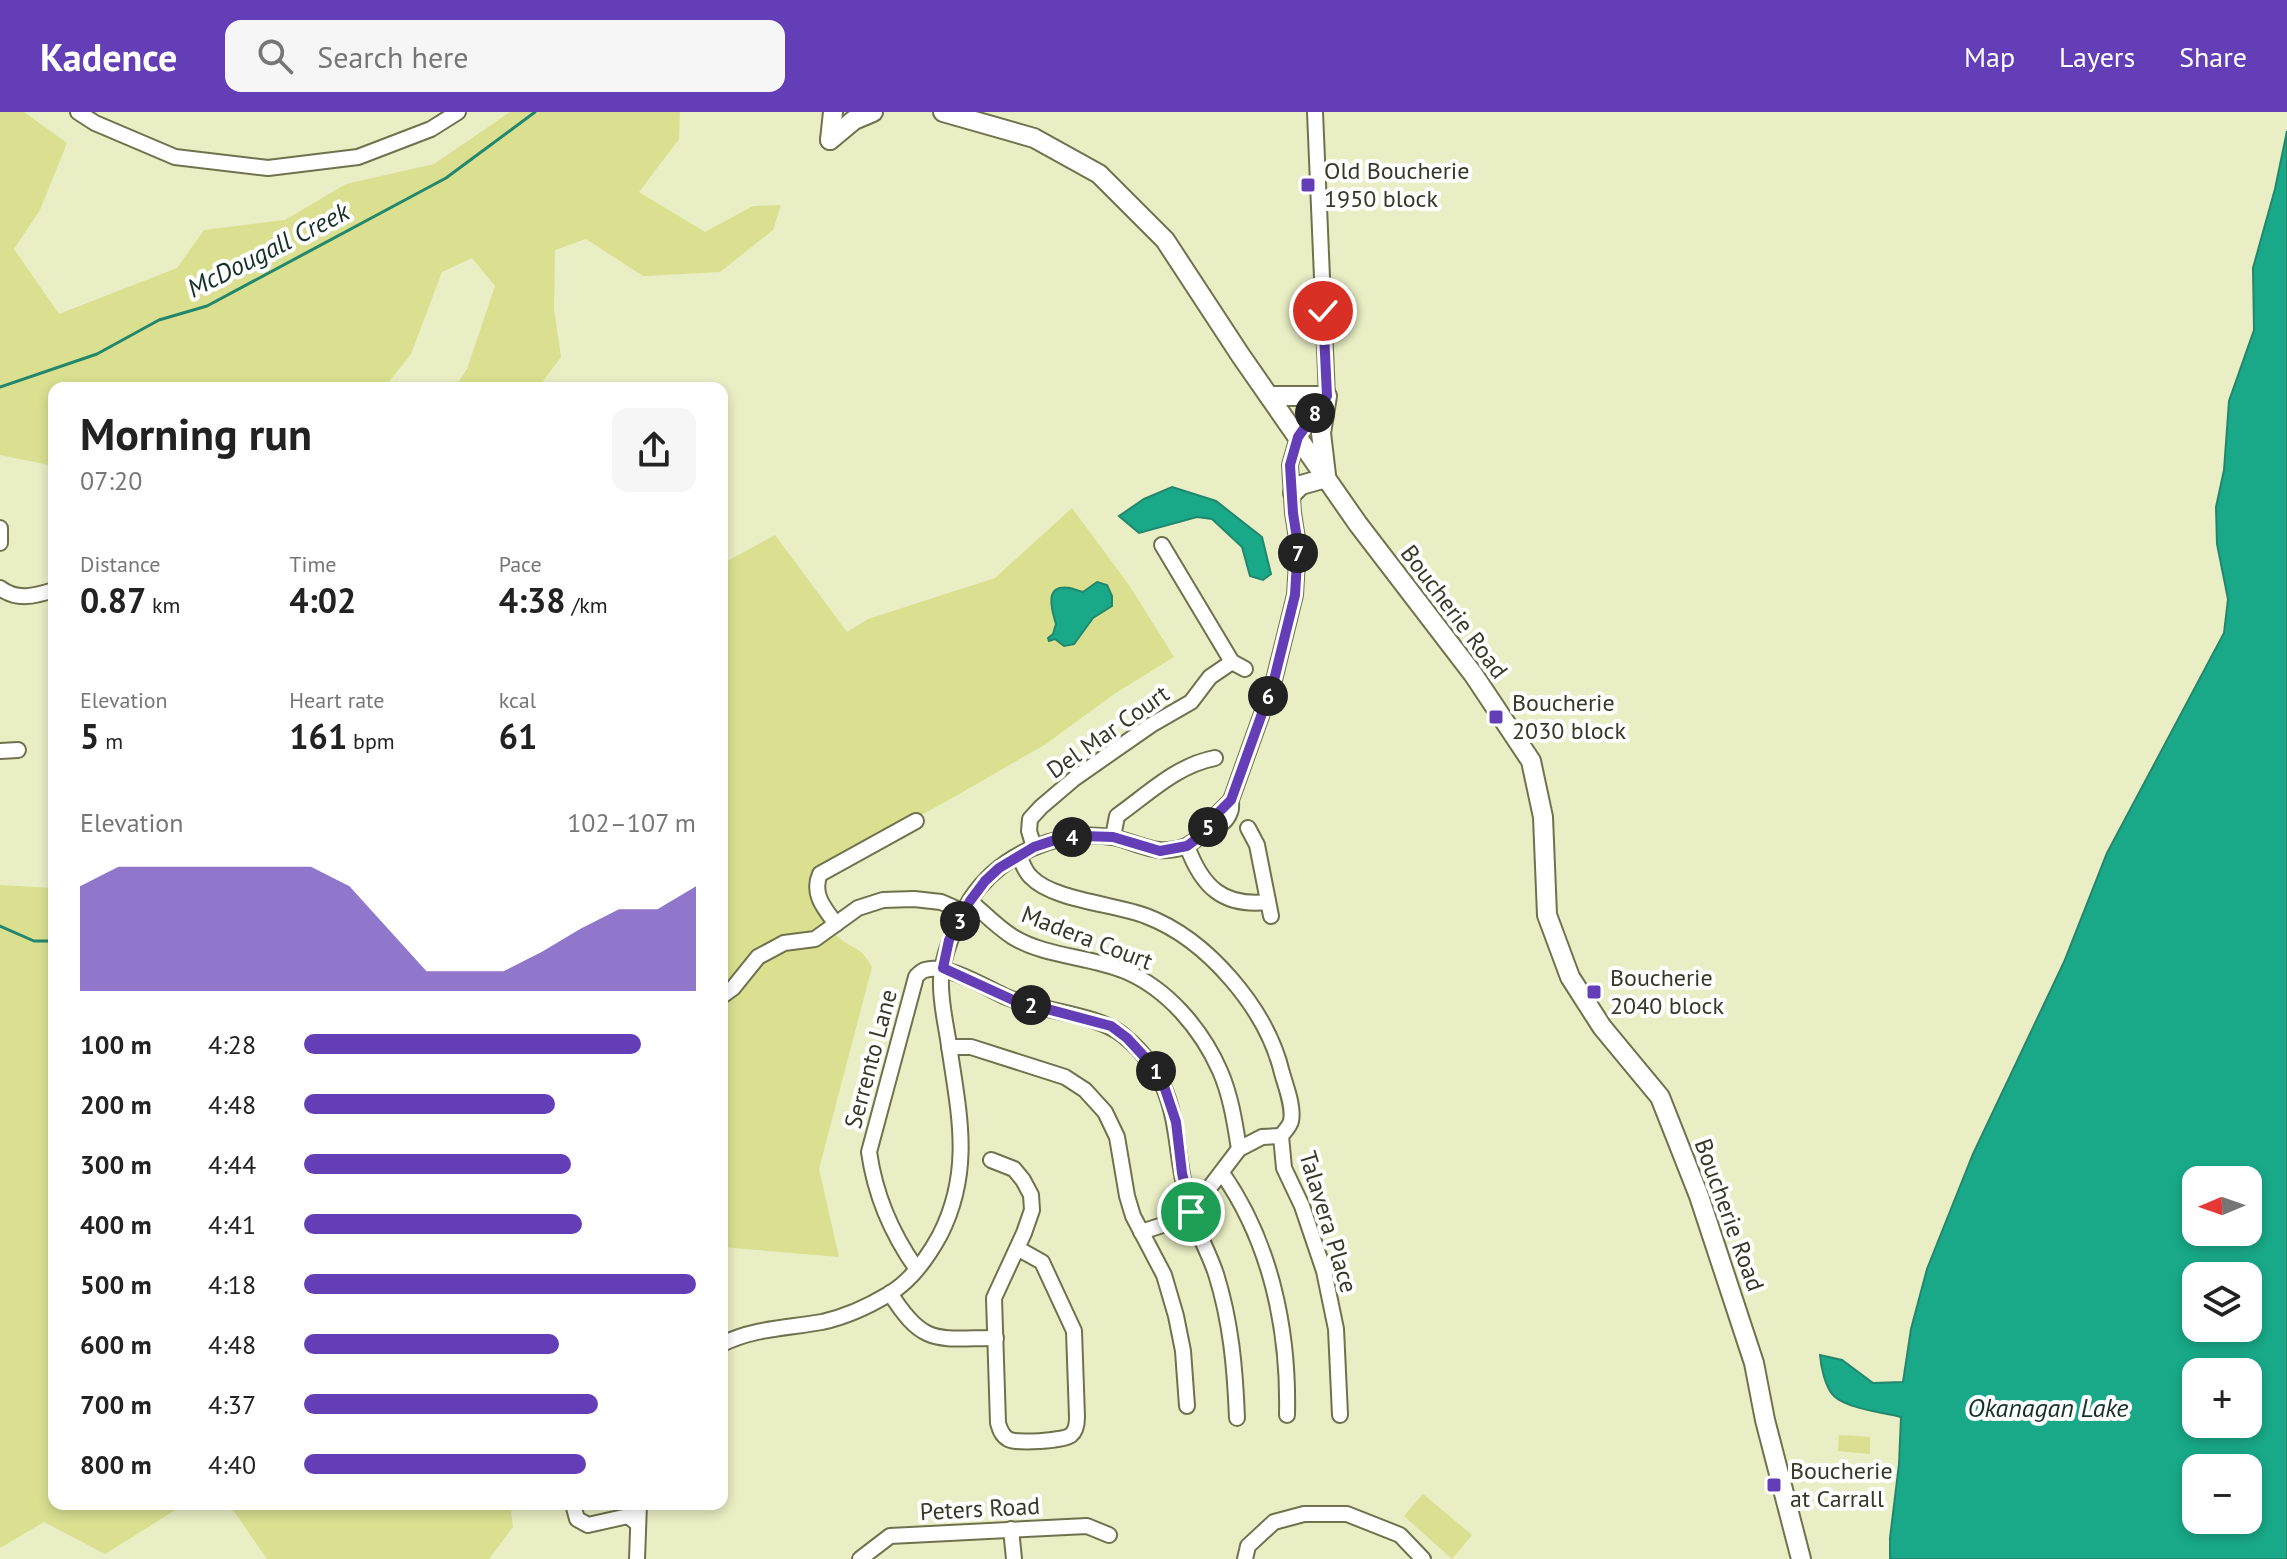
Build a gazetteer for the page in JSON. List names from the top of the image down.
{
  "streets": {
    "main road": ["Boucherie Road"],
    "street": [
      "Del Mar Court",
      "Madera Court",
      "Serrento Lane",
      "Talavera Place",
      "Peters Road"
    ]
  },
  "water": ["McDougall Creek", "Okanagan Lake"],
  "places": {
    "transit": [
      "Old Boucherie 1950 block",
      "Boucherie 2030 block",
      "Boucherie 2040 block",
      "Boucherie at Carrall"
    ]
  },
  "north": "left",
  "page": {
    "header": "Kadence",
    "search": "Search here",
    "nav": ["Map", "Layers", "Share"],
    "heading": ["Morning run", "07:20"],
    "pins": [
      "8",
      "7",
      "6",
      "5",
      "4",
      "3",
      "2",
      "1"
    ],
    "stats": [
      ["Distance", "0.87 km"],
      ["Time", "4:02"],
      ["Pace", "4:38 /km"],
      ["Elevation", "5 m"],
      ["Heart rate", "161 bpm"],
      ["kcal", "61"]
    ],
    "chart": ["Elevation", "102–107 m"],
    "list": [
      {
        "name": "100 m",
        "note": "4:28"
      },
      {
        "name": "200 m",
        "note": "4:48"
      },
      {
        "name": "300 m",
        "note": "4:44"
      },
      {
        "name": "400 m",
        "note": "4:41"
      },
      {
        "name": "500 m",
        "note": "4:18"
      },
      {
        "name": "600 m",
        "note": "4:48"
      },
      {
        "name": "700 m",
        "note": "4:37"
      },
      {
        "name": "800 m",
        "note": "4:40"
      }
    ],
    "map_buttons": ["+", "−"]
  }
}
